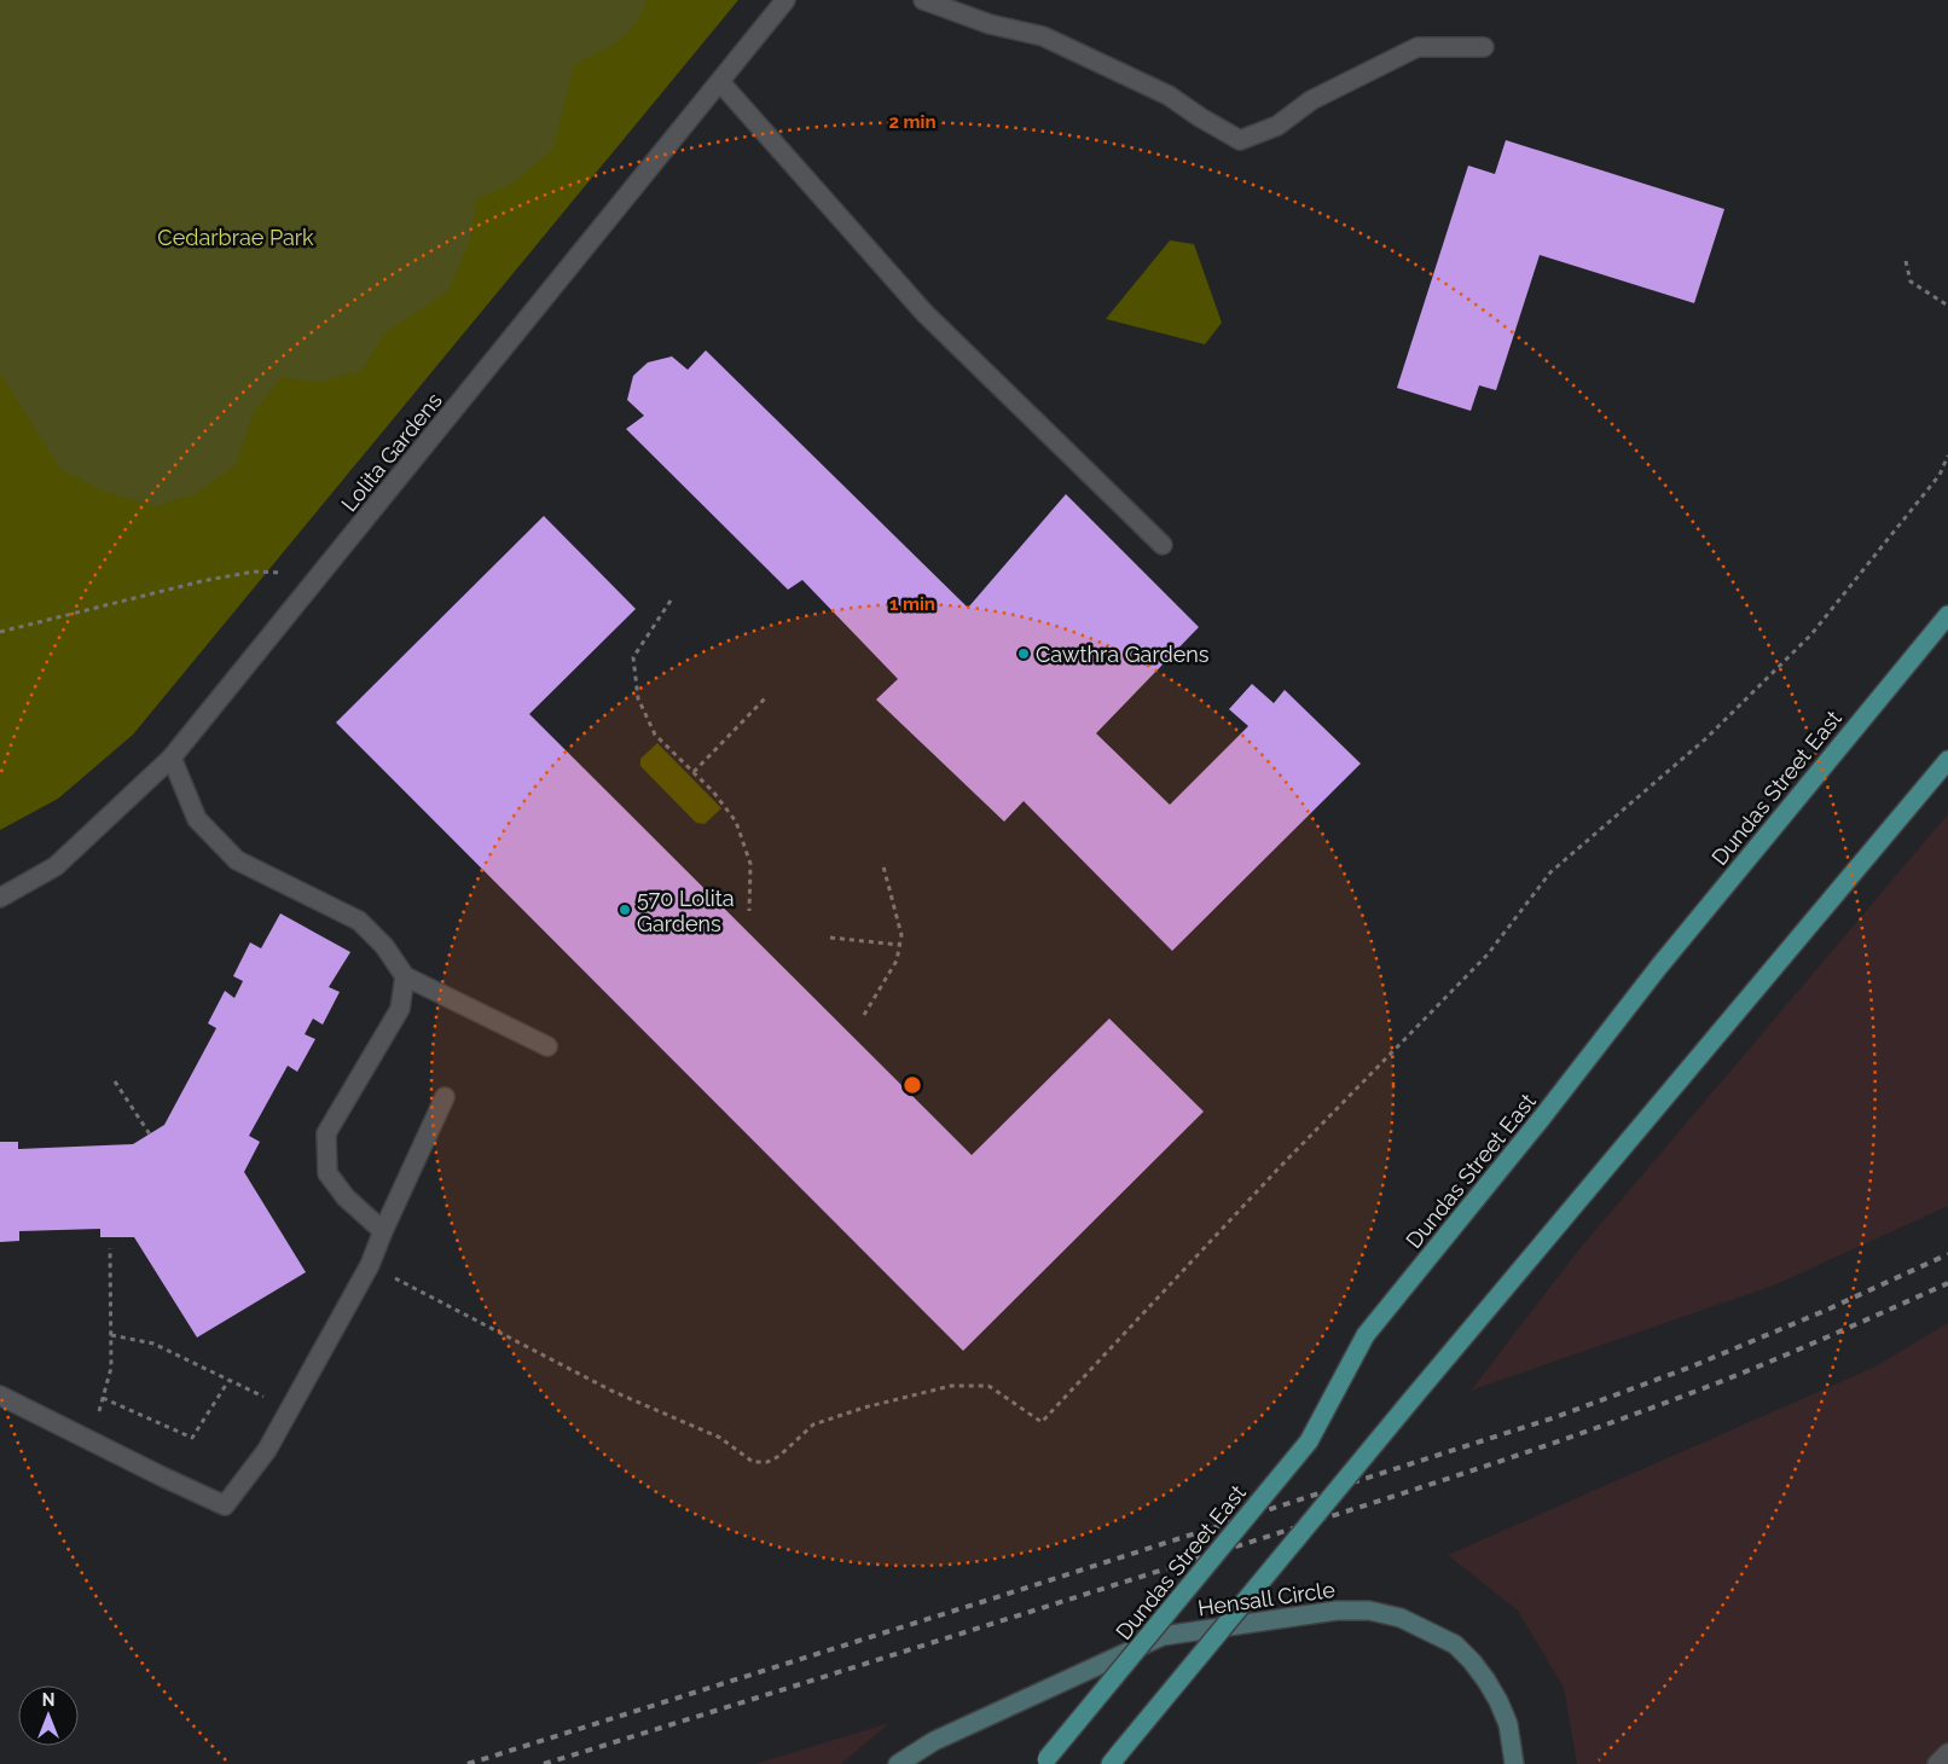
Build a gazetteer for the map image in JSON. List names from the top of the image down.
{
  "streets": {
    "main road": ["Dundas Street East"],
    "street": ["Lolita Gardens", "Hensall Circle"]
  },
  "parks": ["Cedarbrae Park"],
  "places": ["Cawthra Gardens", "570 Lolita Gardens"],
  "north": "top",
  "rings": ["2 min", "1 min"]
}
